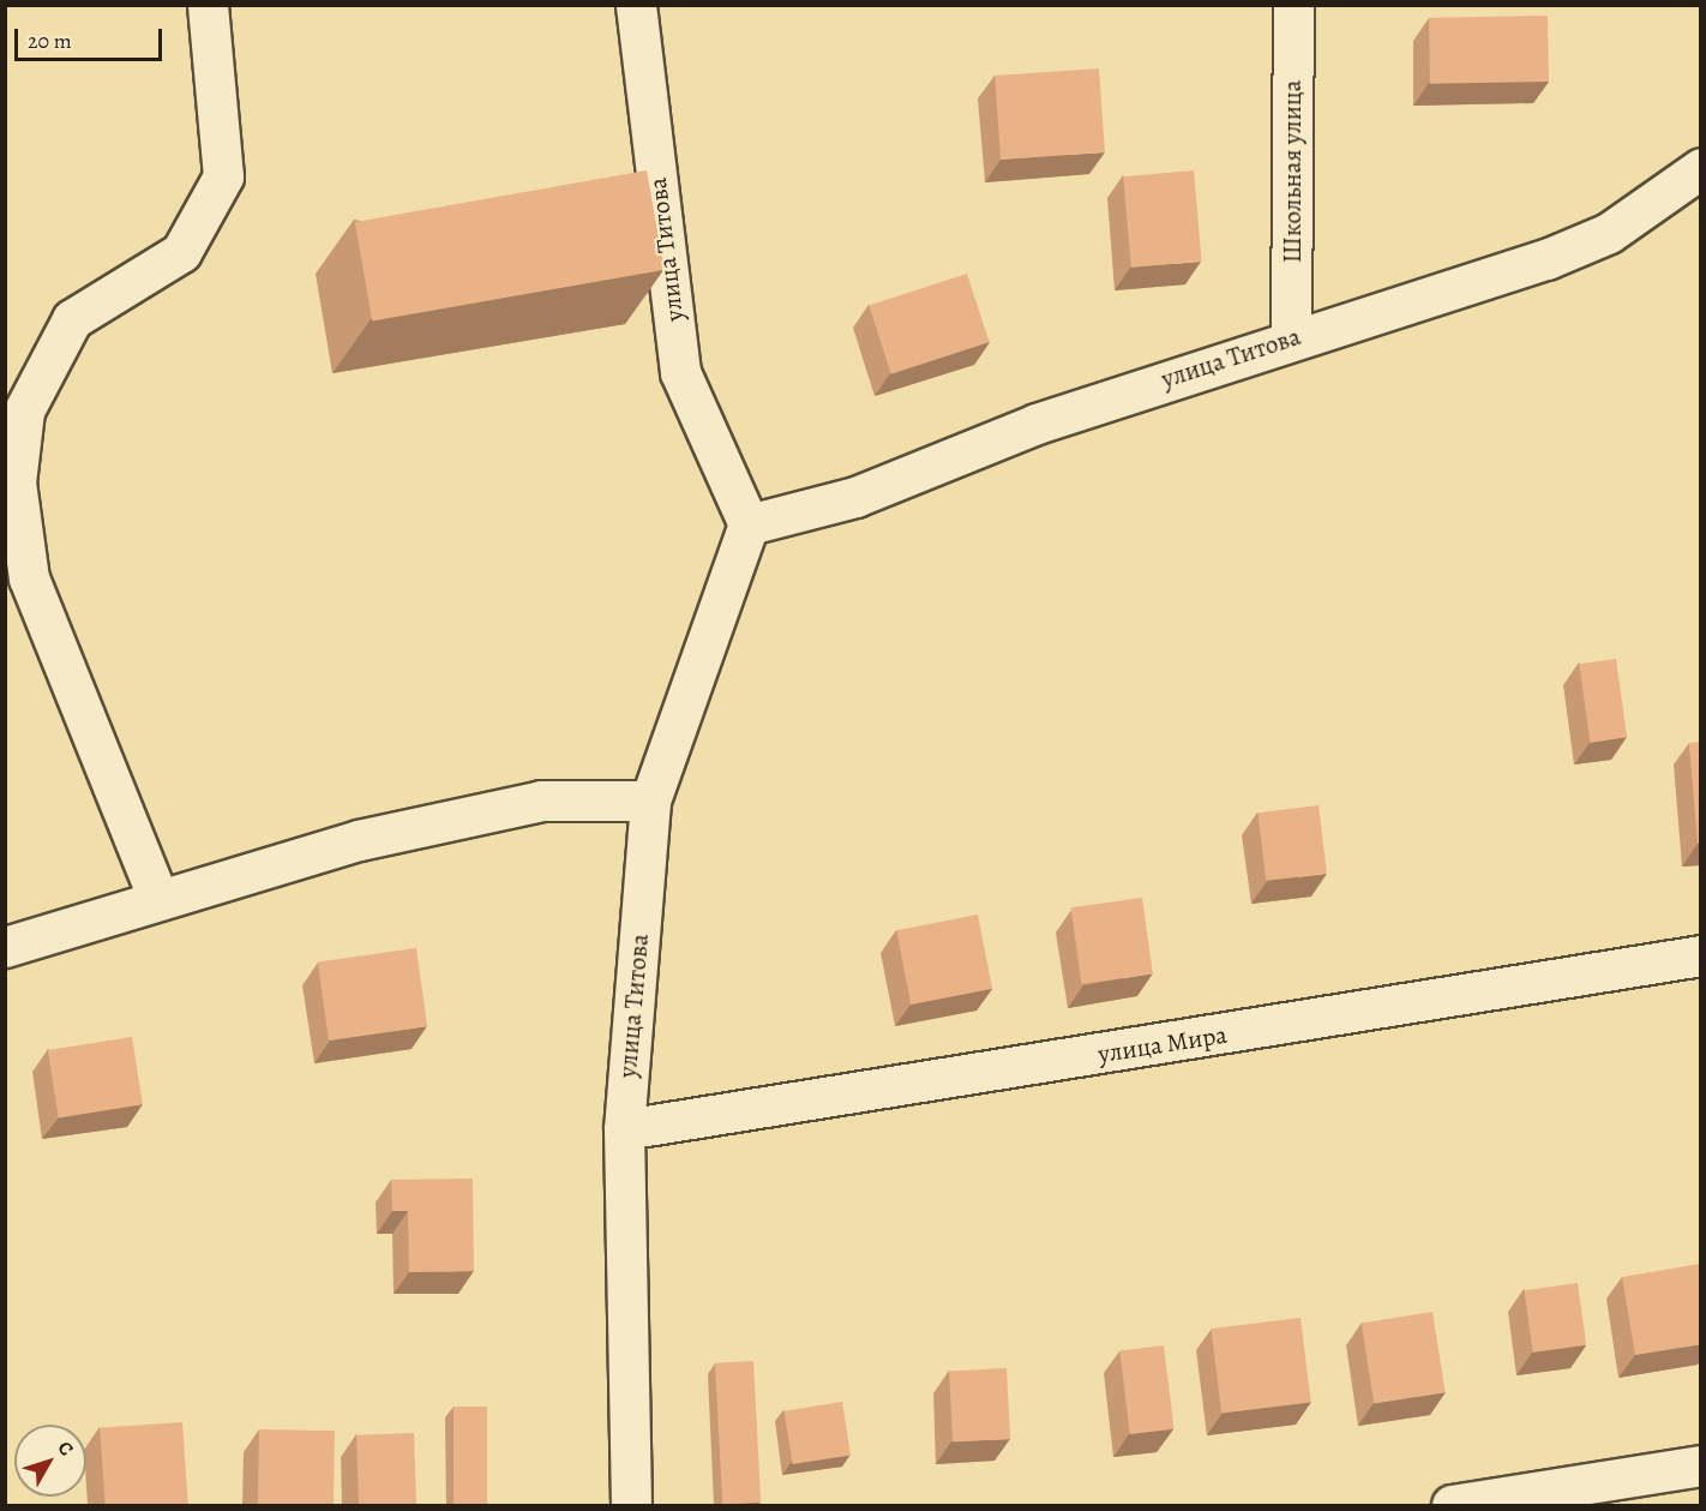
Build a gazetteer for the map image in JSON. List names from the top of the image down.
{
  "streets": {
    "street": ["Школьная улица", "улица Титова", "улица Мира"]
  },
  "crossings": [
    ["Школьная улица", "улица Титова"],
    ["улица Титова", "улица Мира"]
  ],
  "scale_bar": "20 m",
  "north": "top right"
}
